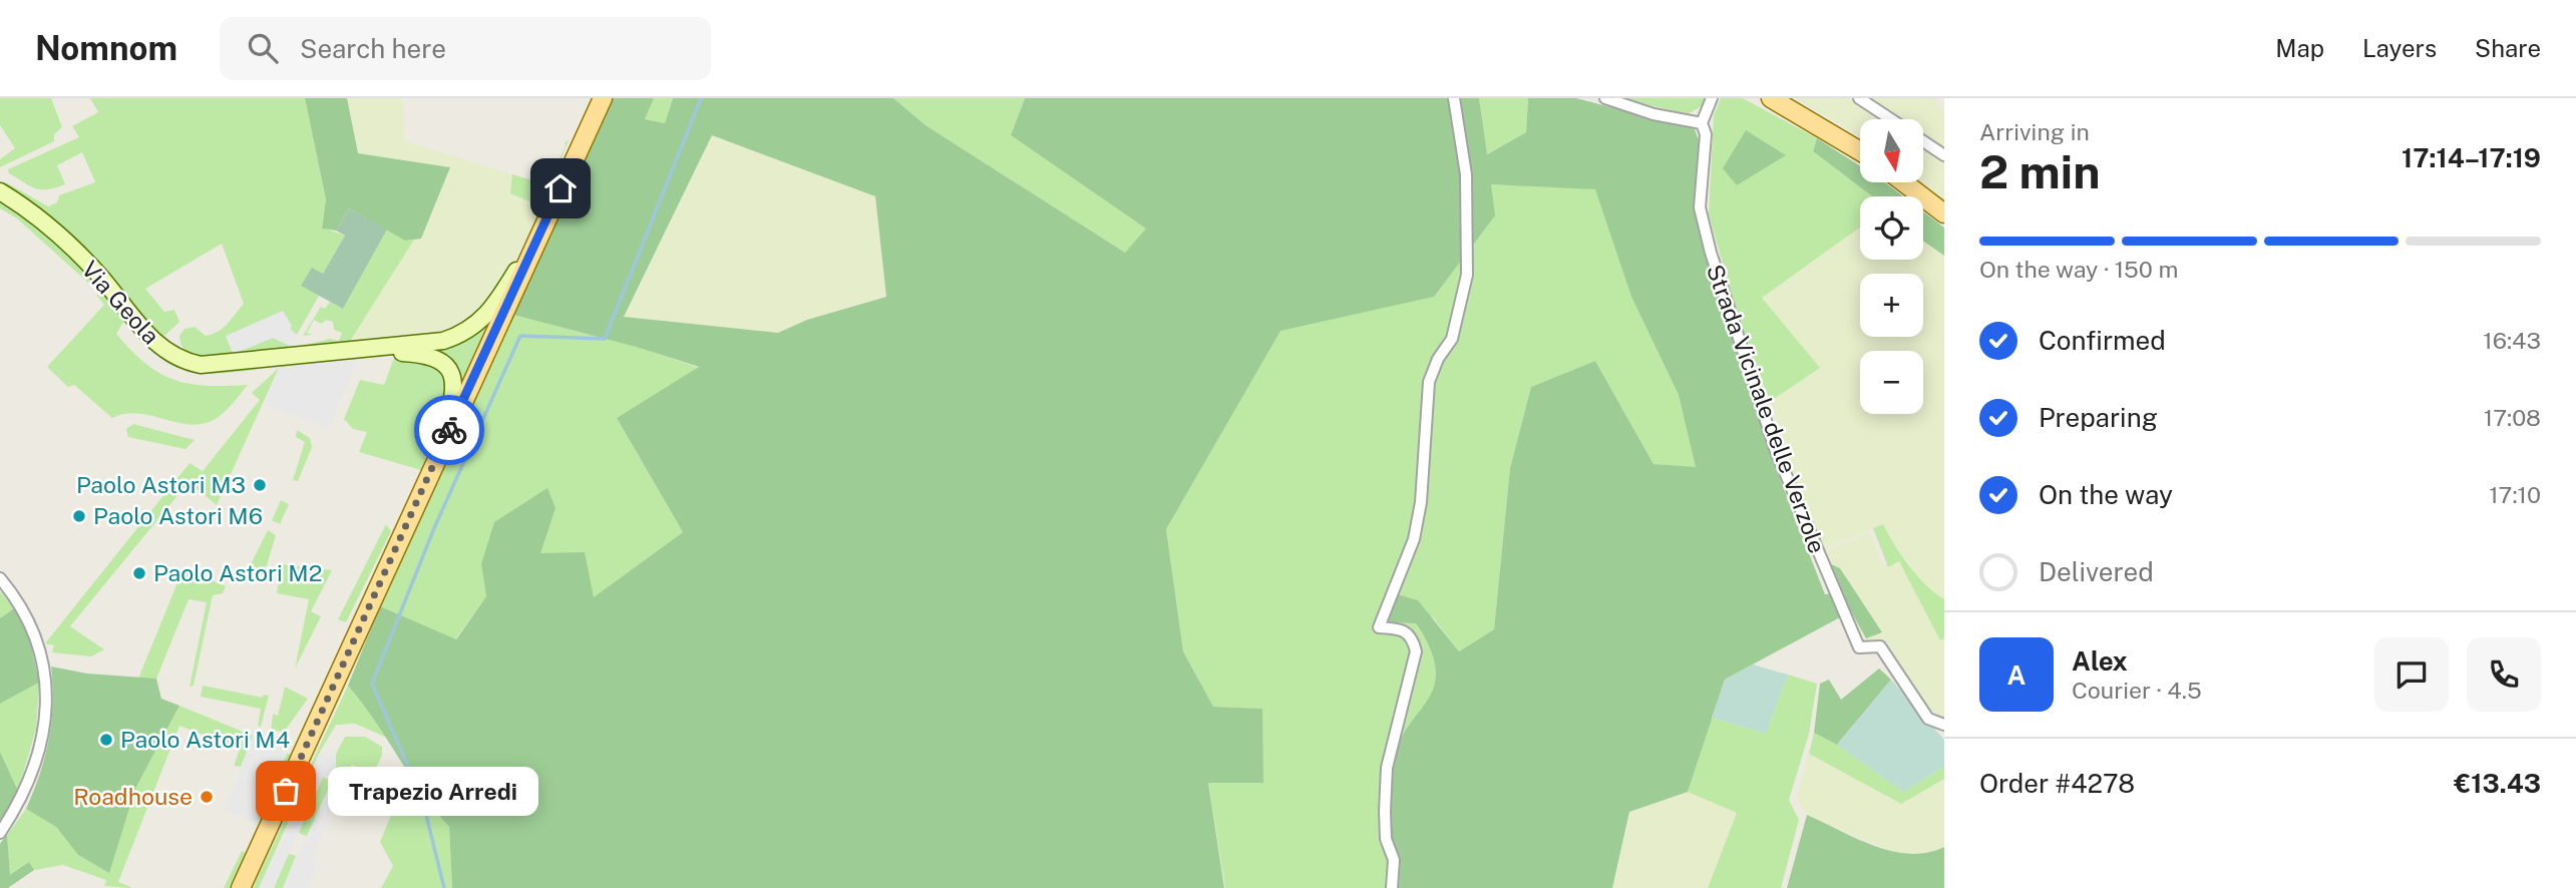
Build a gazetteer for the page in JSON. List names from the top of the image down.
{
  "streets": {
    "street": ["Via Geola", "Strada Vicinale delle Verzole"]
  },
  "places": [
    "Paolo Astori M3",
    "Paolo Astori M6",
    "Paolo Astori M2",
    "Paolo Astori M4",
    "Trapezio Arredi",
    "Roadhouse"
  ],
  "north": "bottom",
  "page": {
    "header": "Nomnom",
    "search": "Search here",
    "nav": ["Map", "Layers", "Share"],
    "heading": ["2 min", "Arriving in", "17:14–17:19"],
    "panel": [
      "Alex",
      "Courier · 4.5",
      "Order #4278",
      "€13.43"
    ],
    "map_buttons": ["+", "−"],
    "bar": "On the way · 150 m",
    "list": [
      ["Confirmed", "16:43"],
      ["Preparing", "17:08"],
      ["On the way", "17:10"],
      "Delivered"
    ],
    "round": "A",
    "bubble": "Trapezio Arredi"
  }
}
